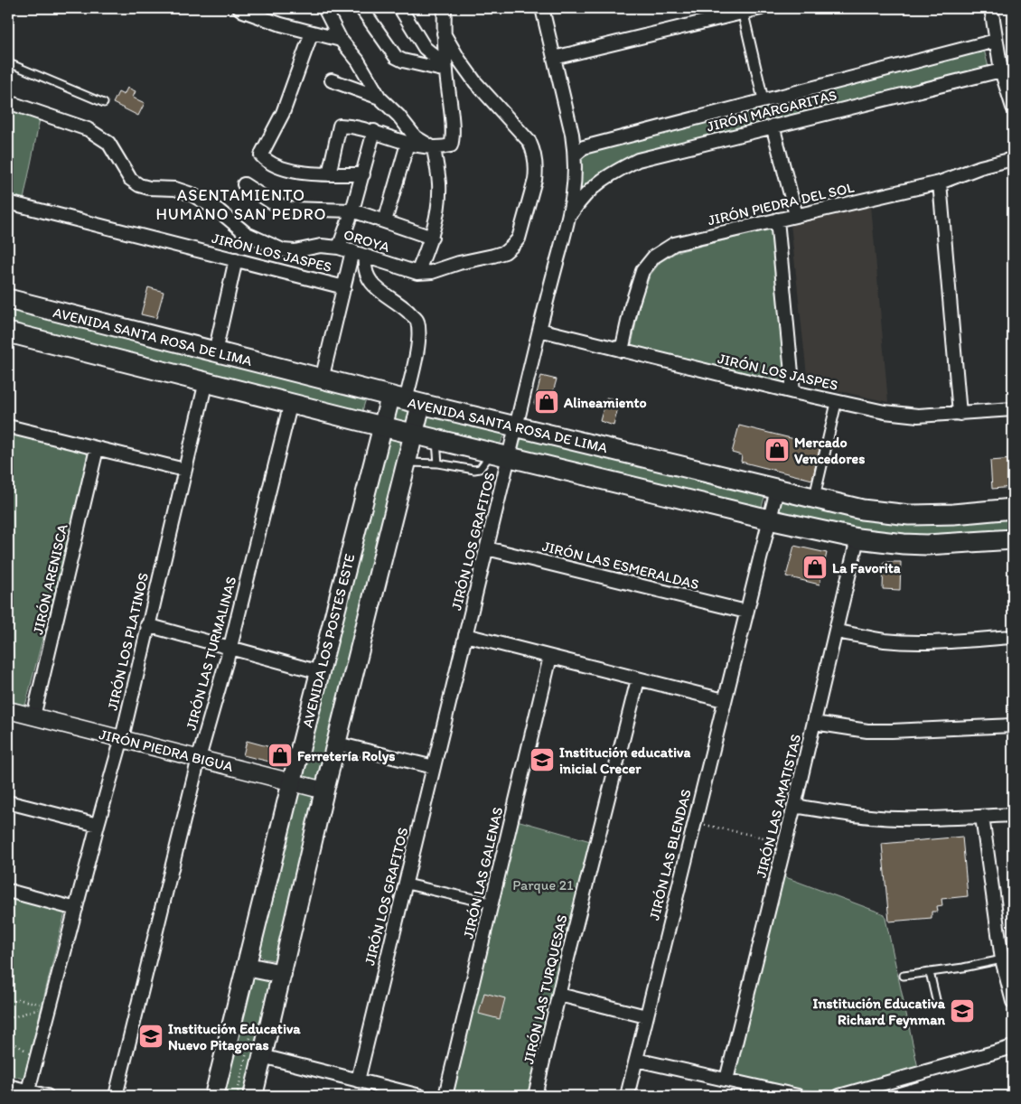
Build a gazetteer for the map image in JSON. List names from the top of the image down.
{
  "streets": {
    "main road": ["AVENIDA SANTA ROSA DE LIMA", "AVENIDA LOS POSTES ESTE"],
    "street": [
      "JIRÓN MARGARITAS",
      "JIRÓN PIEDRA DEL SOL",
      "OROYA",
      "JIRÓN LOS JASPES",
      "JIRÓN LOS GRAFITOS",
      "JIRÓN LAS ESMERALDAS",
      "JIRÓN ARENISCA",
      "JIRÓN LOS PLATINOS",
      "JIRÓN LAS TURMALINAS",
      "JIRÓN PIEDRA BIGUA",
      "JIRÓN LAS AMATISTAS",
      "JIRÓN LAS BLENDAS",
      "JIRÓN LAS GALENAS",
      "JIRÓN LAS TURQUESAS"
    ]
  },
  "crossings": [
    ["JIRÓN MARGARITAS", "JIRÓN LOS GRAFITOS"],
    ["JIRÓN PIEDRA DEL SOL", "JIRÓN LOS JASPES"],
    ["JIRÓN LOS JASPES", "JIRÓN LOS GRAFITOS"],
    ["AVENIDA SANTA ROSA DE LIMA", "JIRÓN LOS GRAFITOS"],
    ["AVENIDA SANTA ROSA DE LIMA", "AVENIDA LOS POSTES ESTE"],
    ["AVENIDA SANTA ROSA DE LIMA", "JIRÓN LOS PLATINOS"],
    ["AVENIDA SANTA ROSA DE LIMA", "JIRÓN LAS TURMALINAS"],
    ["AVENIDA SANTA ROSA DE LIMA", "JIRÓN LAS AMATISTAS"],
    ["AVENIDA SANTA ROSA DE LIMA", "JIRÓN LAS BLENDAS"],
    ["JIRÓN LOS GRAFITOS", "JIRÓN LAS ESMERALDAS"],
    ["JIRÓN LAS ESMERALDAS", "JIRÓN LAS BLENDAS"],
    ["JIRÓN ARENISCA", "JIRÓN PIEDRA BIGUA"],
    ["AVENIDA LOS POSTES ESTE", "JIRÓN PIEDRA BIGUA"],
    ["JIRÓN LOS PLATINOS", "JIRÓN PIEDRA BIGUA"],
    ["JIRÓN LAS TURMALINAS", "JIRÓN PIEDRA BIGUA"]
  ],
  "districts": ["ASENTAMIENTO HUMANO SAN PEDRO"],
  "parks": ["Parque 21"],
  "places": {
    "shop": [
      "Alineamiento",
      "Mercado Vencedores",
      "La Favorita",
      "Ferretería Rolys"
    ],
    "school or university": ["Institución educativa inicial Crecer", "Institución Educativa Richard Feynman", "Institución Educativa Nuevo Pitagoras"]
  }
}
